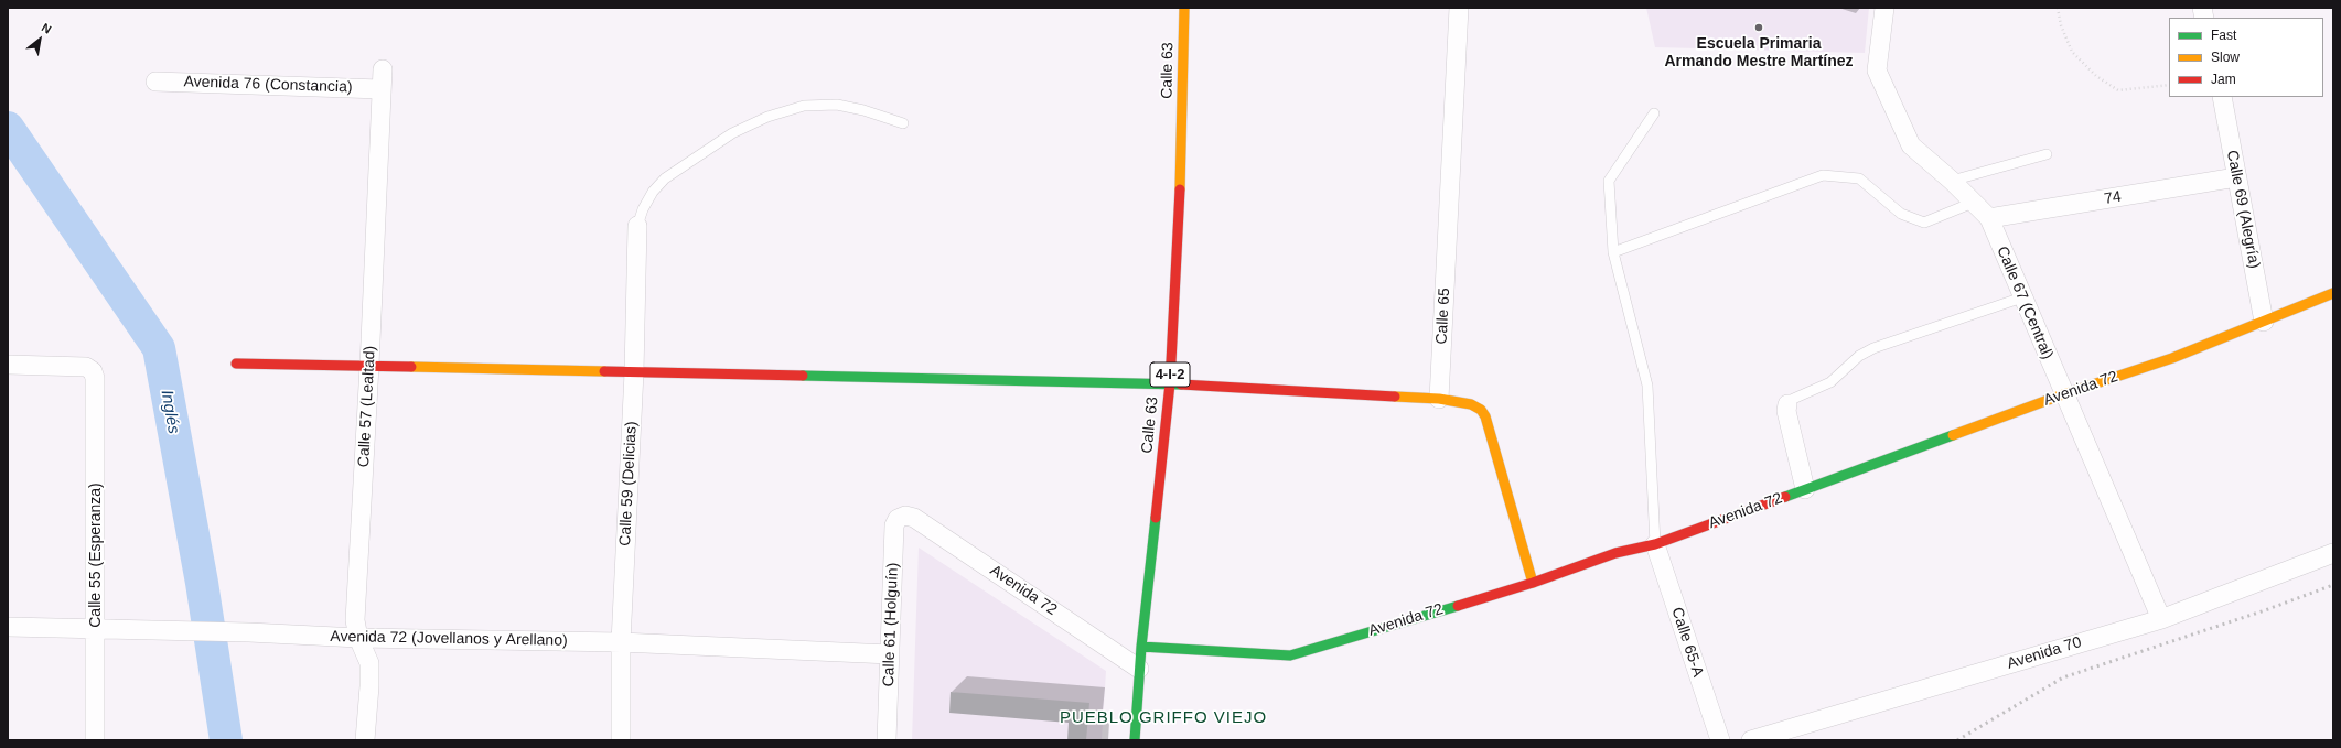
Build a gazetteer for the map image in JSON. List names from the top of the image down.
{
  "streets": {
    "street": [
      "Calle 63",
      "Avenida 76 (Constancia)",
      "74",
      "Calle 69 (Alegría)",
      "Calle 67 (Central)",
      "Calle 65",
      "4-I-2",
      "Avenida 72",
      "Calle 57 (Lealtad)",
      "Calle 59 (Delicias)",
      "Calle 55 (Esperanza)",
      "Calle 61 (Holguín)",
      "Avenida 72 (Jovellanos y Arellano)",
      "Calle 65-A",
      "Avenida 70"
    ]
  },
  "crossings": [
    ["Calle 63", "Avenida 72"],
    ["Avenida 76 (Constancia)", "Calle 57 (Lealtad)"],
    ["74", "Calle 69 (Alegría)"],
    ["74", "Calle 67 (Central)"],
    ["Calle 69 (Alegría)", "Avenida 72"],
    ["Calle 67 (Central)", "Avenida 72"],
    ["Calle 67 (Central)", "Avenida 70"],
    ["Avenida 72", "Calle 61 (Holguín)"],
    ["Avenida 72", "Calle 65-A"],
    ["Calle 57 (Lealtad)", "Avenida 72 (Jovellanos y Arellano)"],
    ["Calle 59 (Delicias)", "Avenida 72 (Jovellanos y Arellano)"],
    ["Calle 55 (Esperanza)", "Avenida 72 (Jovellanos y Arellano)"],
    ["Calle 61 (Holguín)", "Avenida 72 (Jovellanos y Arellano)"]
  ],
  "districts": ["PUEBLO GRIFFO VIEJO"],
  "water": ["Inglés"],
  "places": ["Escuela Primaria Armando Mestre Martínez"],
  "legend": ["Fast", "Slow", "Jam"],
  "north": "top right"
}
